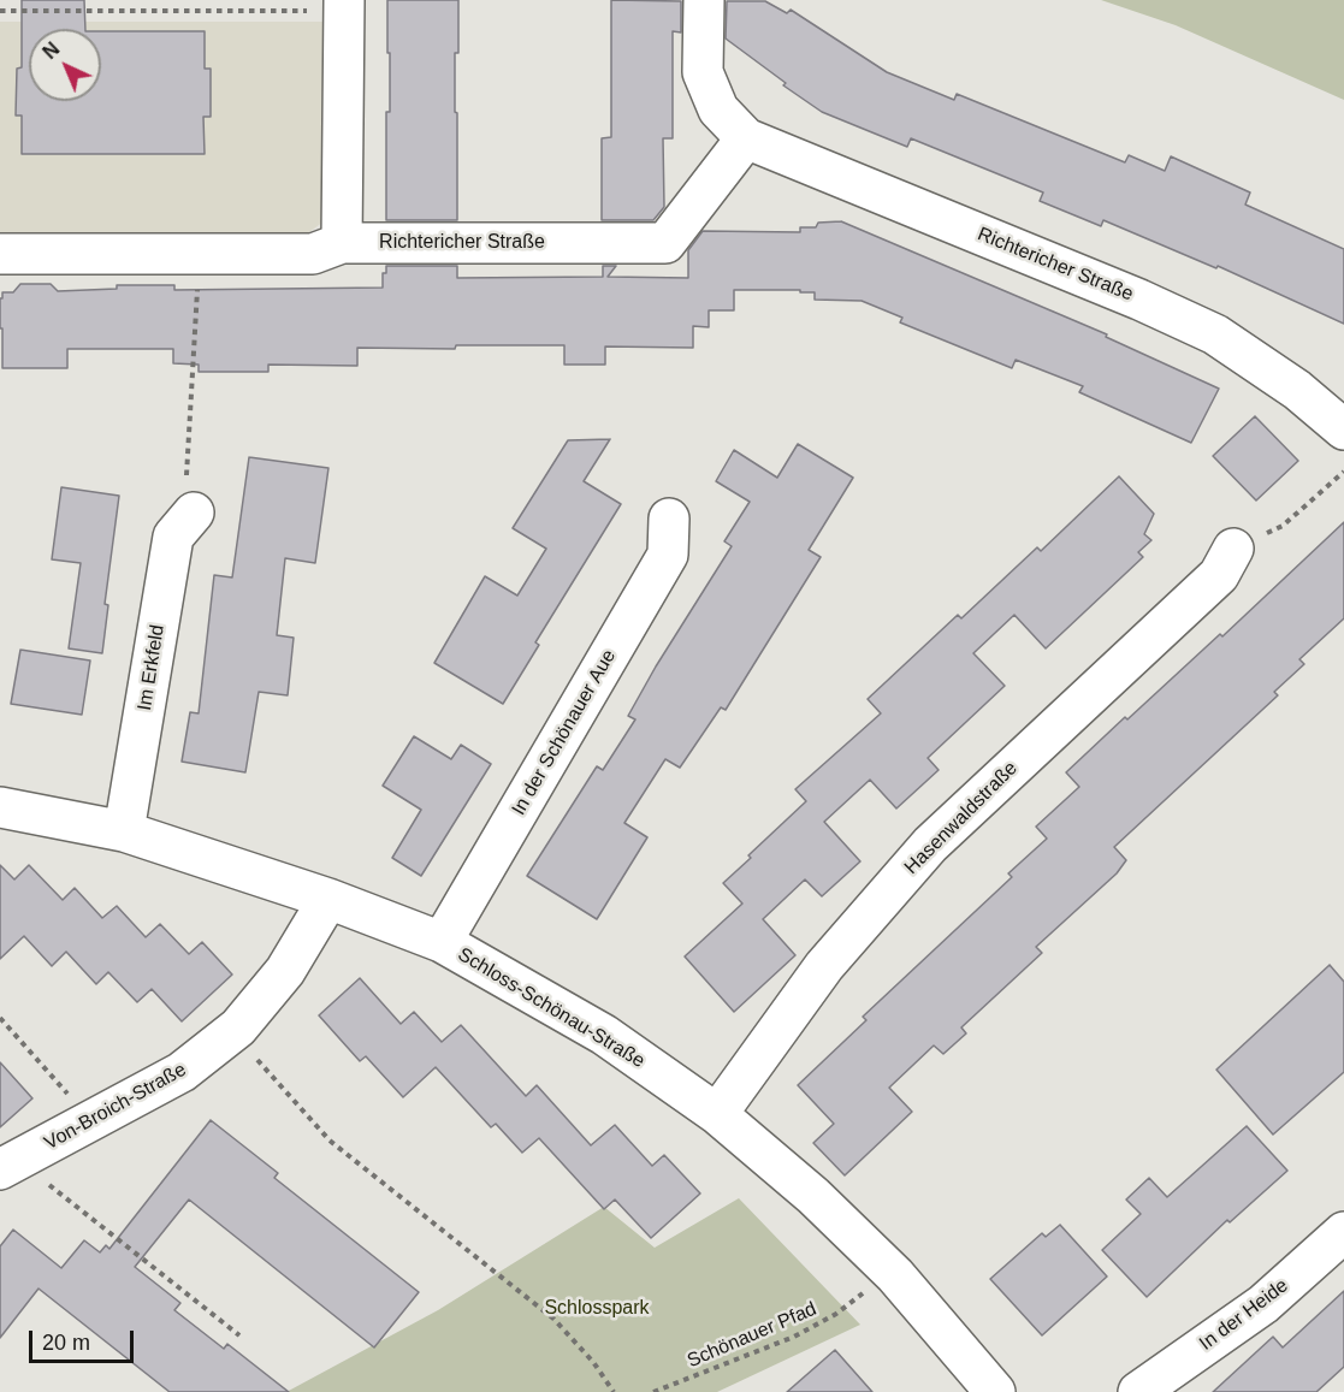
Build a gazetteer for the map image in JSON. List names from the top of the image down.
{
  "streets": {
    "street": [
      "Richtericher Straße",
      "Im Erkfeld",
      "In der Schönauer Aue",
      "Hasenwaldstraße",
      "Schloss-Schönau-Straße",
      "Von-Broich-Straße",
      "In der Heide"
    ],
    "path": ["Schönauer Pfad"]
  },
  "crossings": [
    ["Im Erkfeld", "Schloss-Schönau-Straße"],
    ["In der Schönauer Aue", "Schloss-Schönau-Straße"],
    ["Hasenwaldstraße", "Schloss-Schönau-Straße"],
    ["Schloss-Schönau-Straße", "Von-Broich-Straße"],
    ["Schloss-Schönau-Straße", "Schönauer Pfad"]
  ],
  "parks": ["Schlosspark"],
  "scale_bar": "20 m",
  "north": "top left"
}
